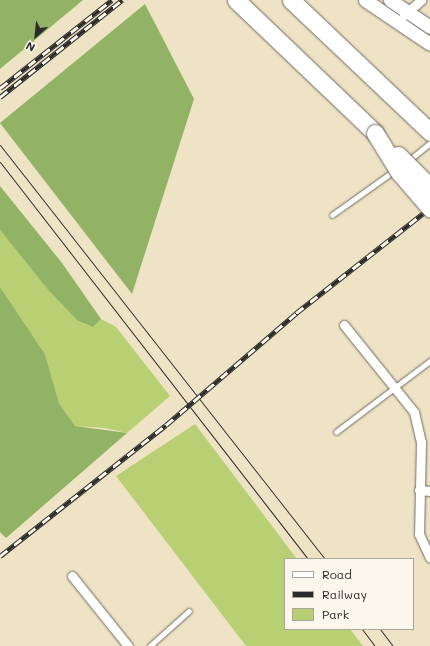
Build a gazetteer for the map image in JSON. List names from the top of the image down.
{
  "legend": ["Road", "Railway", "Park"],
  "north": "bottom left"
}
